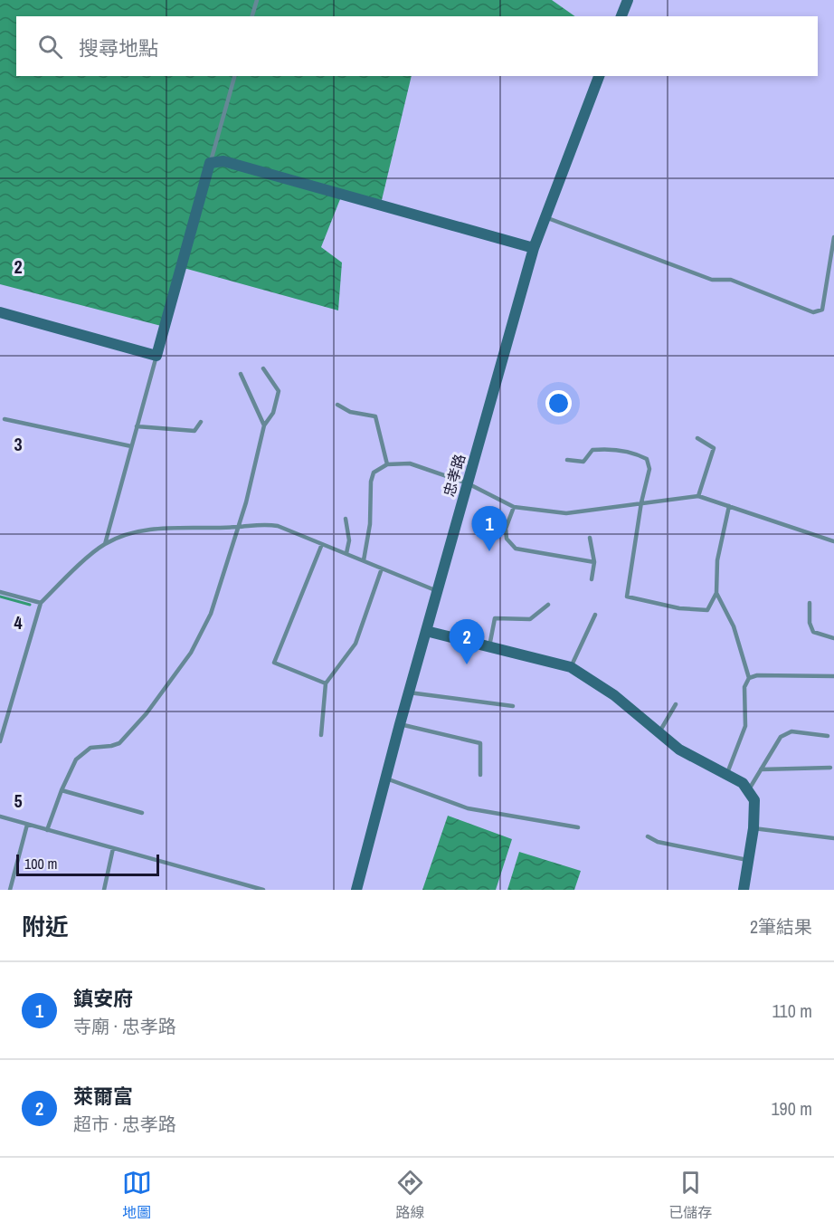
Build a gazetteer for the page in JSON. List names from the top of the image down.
{
  "streets": {
    "street": ["忠孝路"]
  },
  "scale_bar": "100 m",
  "page": {
    "search": "搜尋地點",
    "pins": ["1", "2"],
    "scale": "100 m",
    "heading": ["附近", "2筆結果"],
    "list": [
      {
        "mark": "1",
        "name": "鎮安府",
        "note": "寺廟 · 忠孝路",
        "value": "110 m"
      },
      {
        "mark": "2",
        "name": "萊爾富",
        "note": "超市 · 忠孝路",
        "value": "190 m"
      }
    ],
    "nav": ["地圖", "路線", "已儲存"]
  },
  "grid": {
    "rows": [
      "2",
      "3",
      "4",
      "5"
    ]
  }
}
